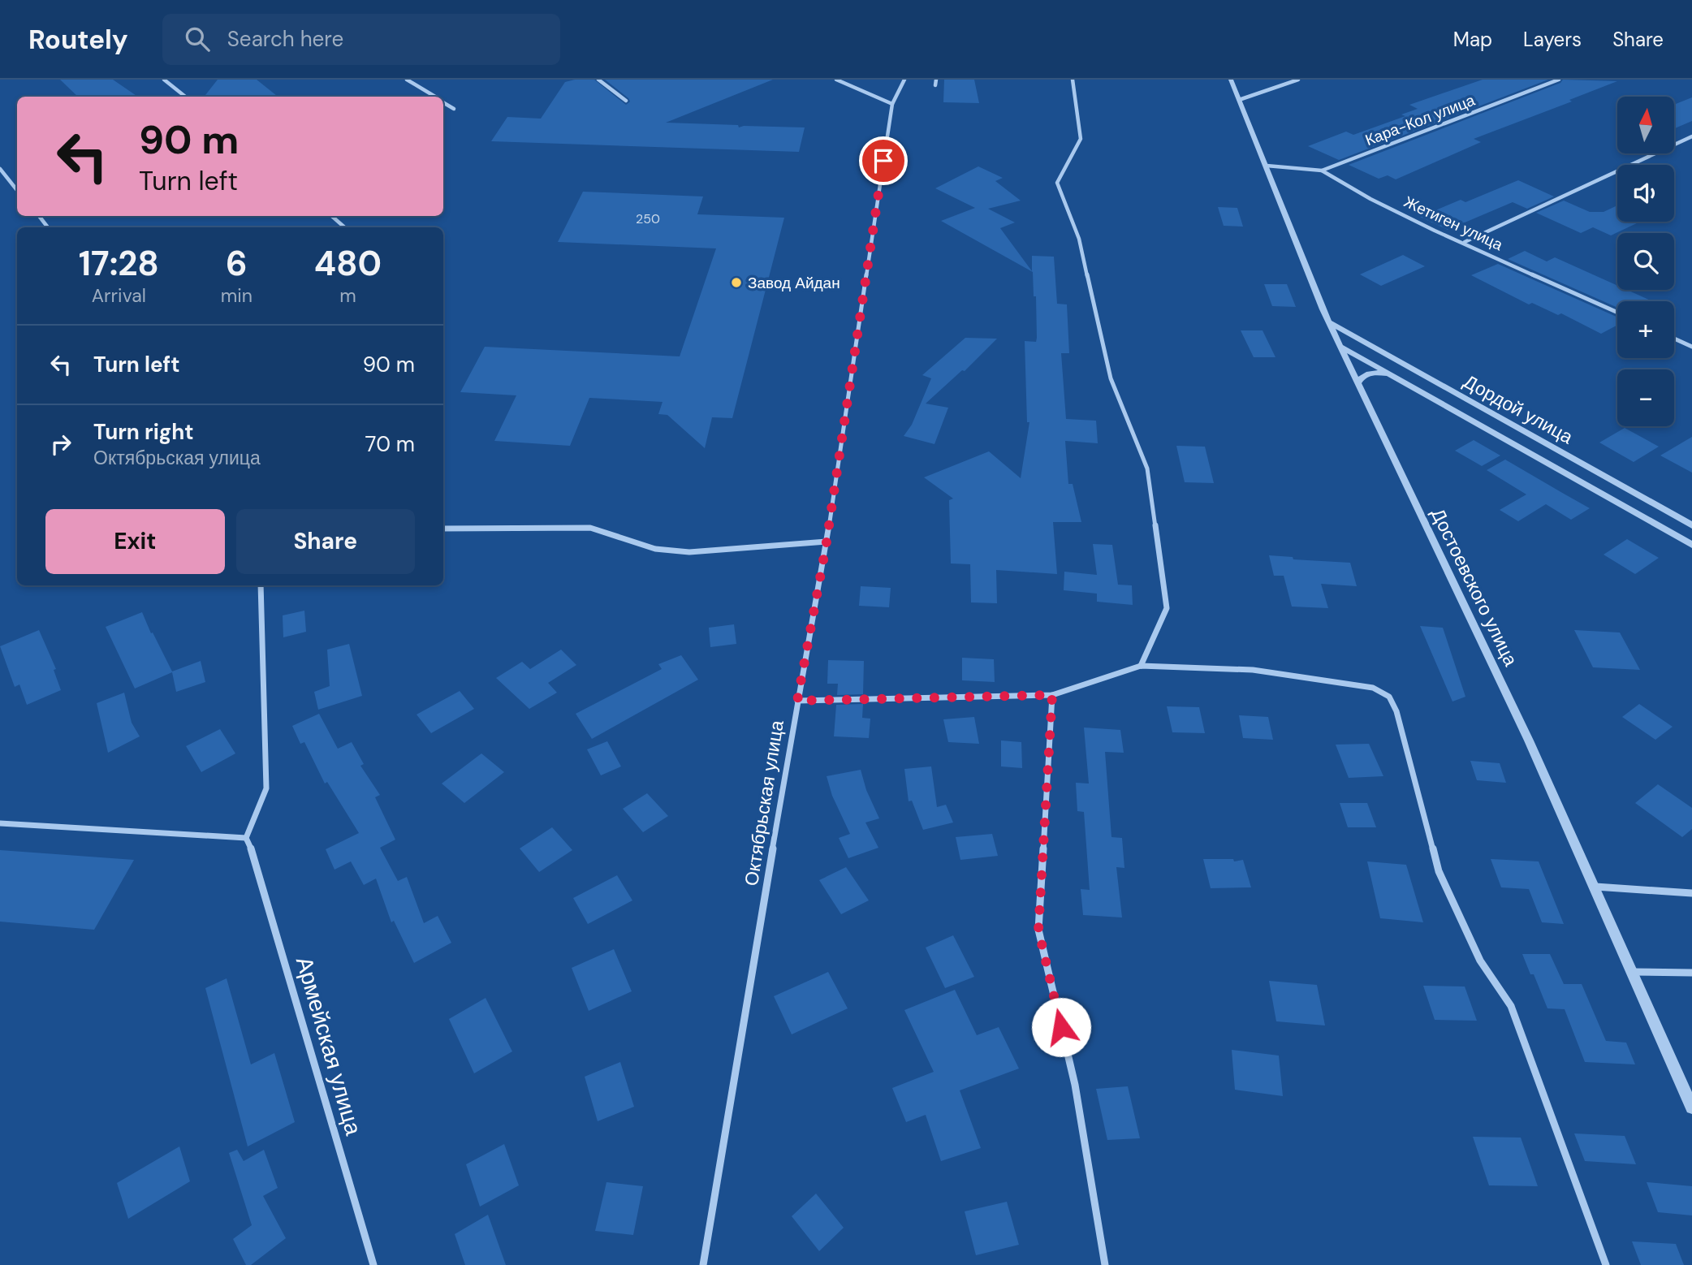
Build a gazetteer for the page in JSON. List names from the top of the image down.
{
  "streets": {
    "street": [
      "Кара-Кол улица",
      "Жетиген улица",
      "Дордой улица",
      "Достоевского улица",
      "Октябрьская улица",
      "Армейская улица"
    ]
  },
  "crossings": [
    ["Кара-Кол улица", "Жетиген улица"],
    ["Жетиген улица", "Достоевского улица"],
    ["Дордой улица", "Достоевского улица"]
  ],
  "places": ["Завод Айдан"],
  "house_numbers": ["250"],
  "north": "top",
  "page": {
    "header": "Routely",
    "search": "Search here",
    "nav": ["Map", "Layers", "Share"],
    "map_buttons": ["+", "−"],
    "turn": ["90 m", "Turn left"],
    "eta": [
      "17:28",
      "Arrival",
      "6",
      "min",
      "480",
      "m"
    ],
    "list": [
      {
        "name": "Turn left",
        "value": "90 m"
      },
      {
        "name": "Turn right",
        "note": "Октябрьская улица",
        "value": "70 m"
      }
    ],
    "buttons": ["Exit", "Share"]
  }
}
